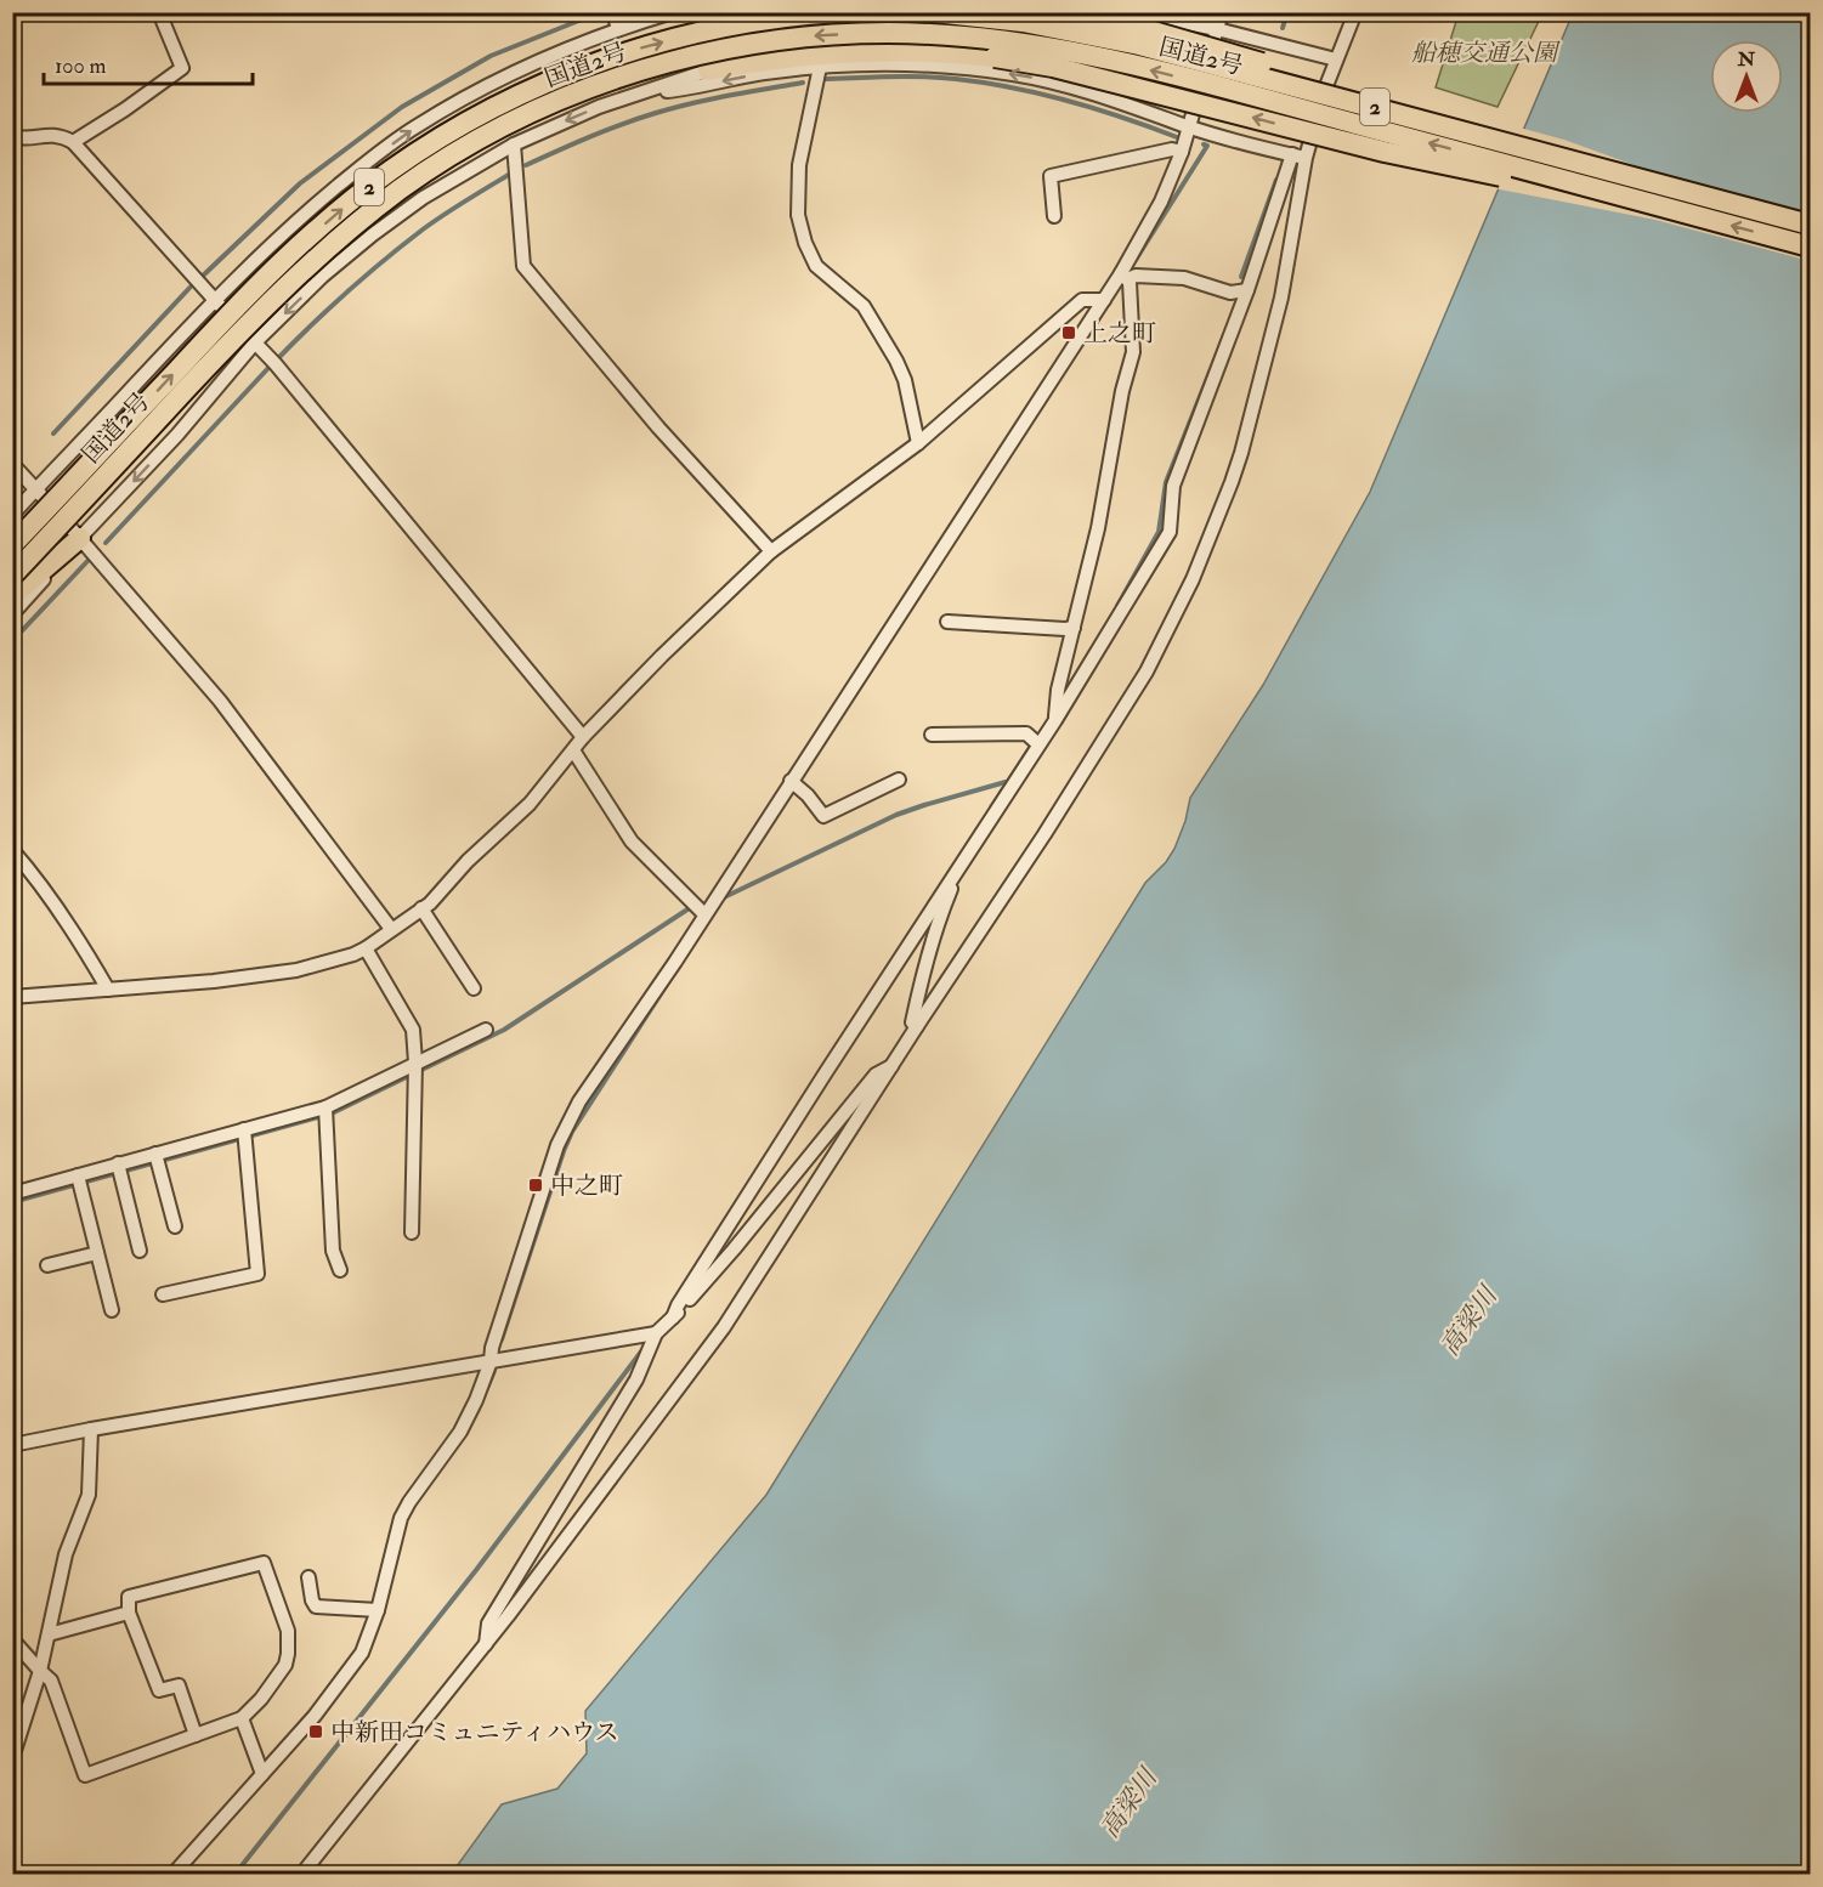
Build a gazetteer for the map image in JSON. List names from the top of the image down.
{
  "streets": {
    "highway": ["国道2号", "2"]
  },
  "water": ["高梁川"],
  "parks": ["船穂交通公園"],
  "places": {
    "transit": ["上之町", "中之町", "中新田コミュニティハウス"]
  },
  "scale_bar": "100 m",
  "north": "top"
}
